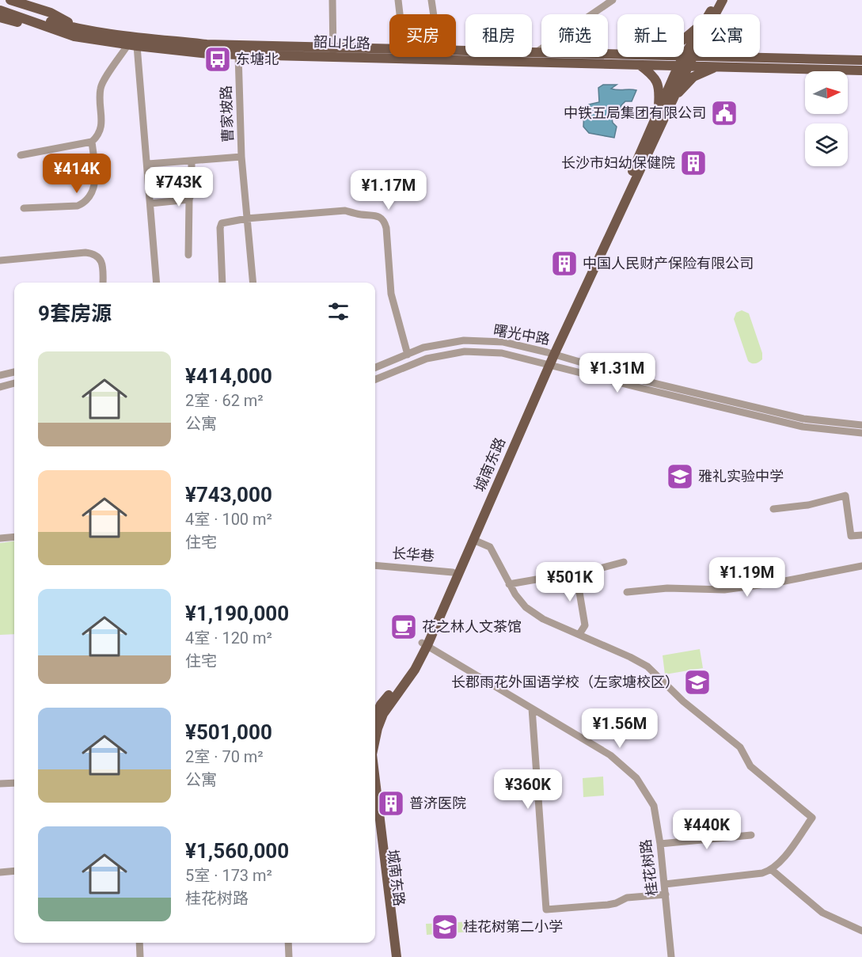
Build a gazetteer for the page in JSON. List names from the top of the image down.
{
  "streets": {
    "main road": ["韶山北路", "城南东路"],
    "street": [
      "曹家坡路",
      "曙光中路",
      "长华巷",
      "桂花树路"
    ]
  },
  "crossings": [
    ["韶山北路", "曹家坡路"],
    ["韶山北路", "城南东路"],
    ["曙光中路", "城南东路"],
    ["城南东路", "长华巷"],
    ["城南东路", "桂花树路"]
  ],
  "places": {
    "bus stop": ["东塘北"],
    "public building": ["中铁五局集团有限公司"],
    "building": ["长沙市妇幼保健院", "中国人民财产保险有限公司", "普济医院"],
    "school or university": ["雅礼实验中学", "长郡雨花外国语学校（左家塘校区）", "桂花树第二小学"],
    "cafe": ["花之林人文茶馆"]
  },
  "north": "right",
  "page": {
    "chip": [
      "买房",
      "租房",
      "筛选",
      "新上",
      "公寓"
    ],
    "price": [
      "¥414K",
      "¥743K",
      "¥1.17M",
      "¥1.31M",
      "¥1.19M",
      "¥501K",
      "¥1.56M",
      "¥360K",
      "¥440K"
    ],
    "heading": "9套房源",
    "list": [
      {
        "name": "¥414,000",
        "note": "2室 · 62 m² · 公寓"
      },
      {
        "name": "¥743,000",
        "note": "4室 · 100 m² · 住宅"
      },
      {
        "name": "¥1,190,000",
        "note": "4室 · 120 m² · 住宅"
      },
      {
        "name": "¥501,000",
        "note": "2室 · 70 m² · 公寓"
      },
      {
        "name": "¥1,560,000",
        "note": "5室 · 173 m² · 桂花树路"
      }
    ]
  }
}
